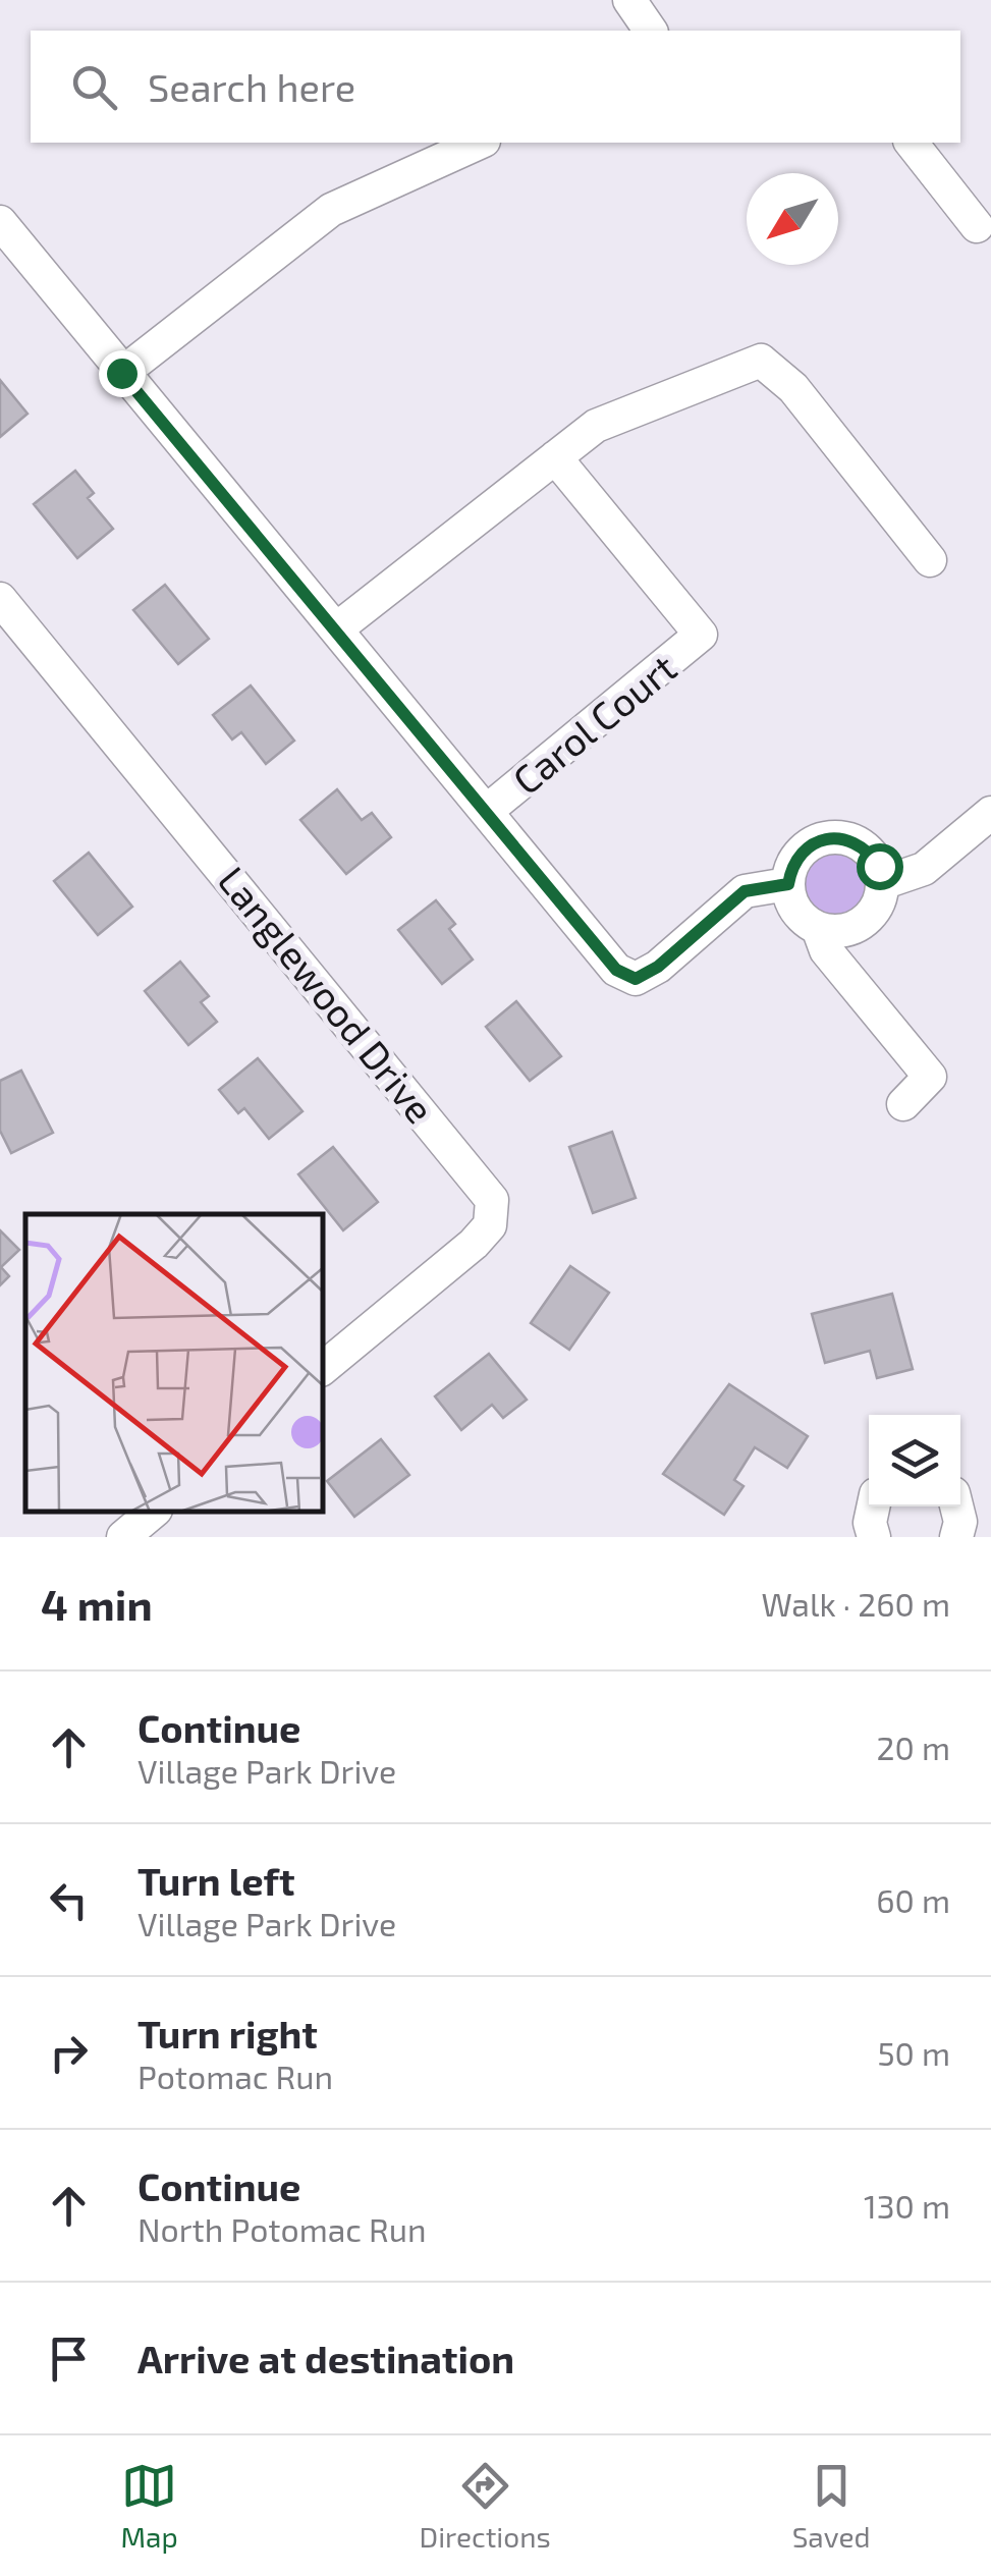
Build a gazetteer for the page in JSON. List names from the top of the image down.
{
  "streets": {
    "street": ["Carol Court", "Langlewood Drive"]
  },
  "north": "bottom left",
  "page": {
    "search": "Search here",
    "heading": ["4 min", "Walk · 260 m"],
    "list": [
      ["Continue", "Village Park Drive", "20 m"],
      ["Turn left", "Village Park Drive", "60 m"],
      ["Turn right", "Potomac Run", "50 m"],
      ["Continue", "North Potomac Run", "130 m"],
      "Arrive at destination"
    ],
    "nav": ["Map", "Directions", "Saved"]
  }
}
